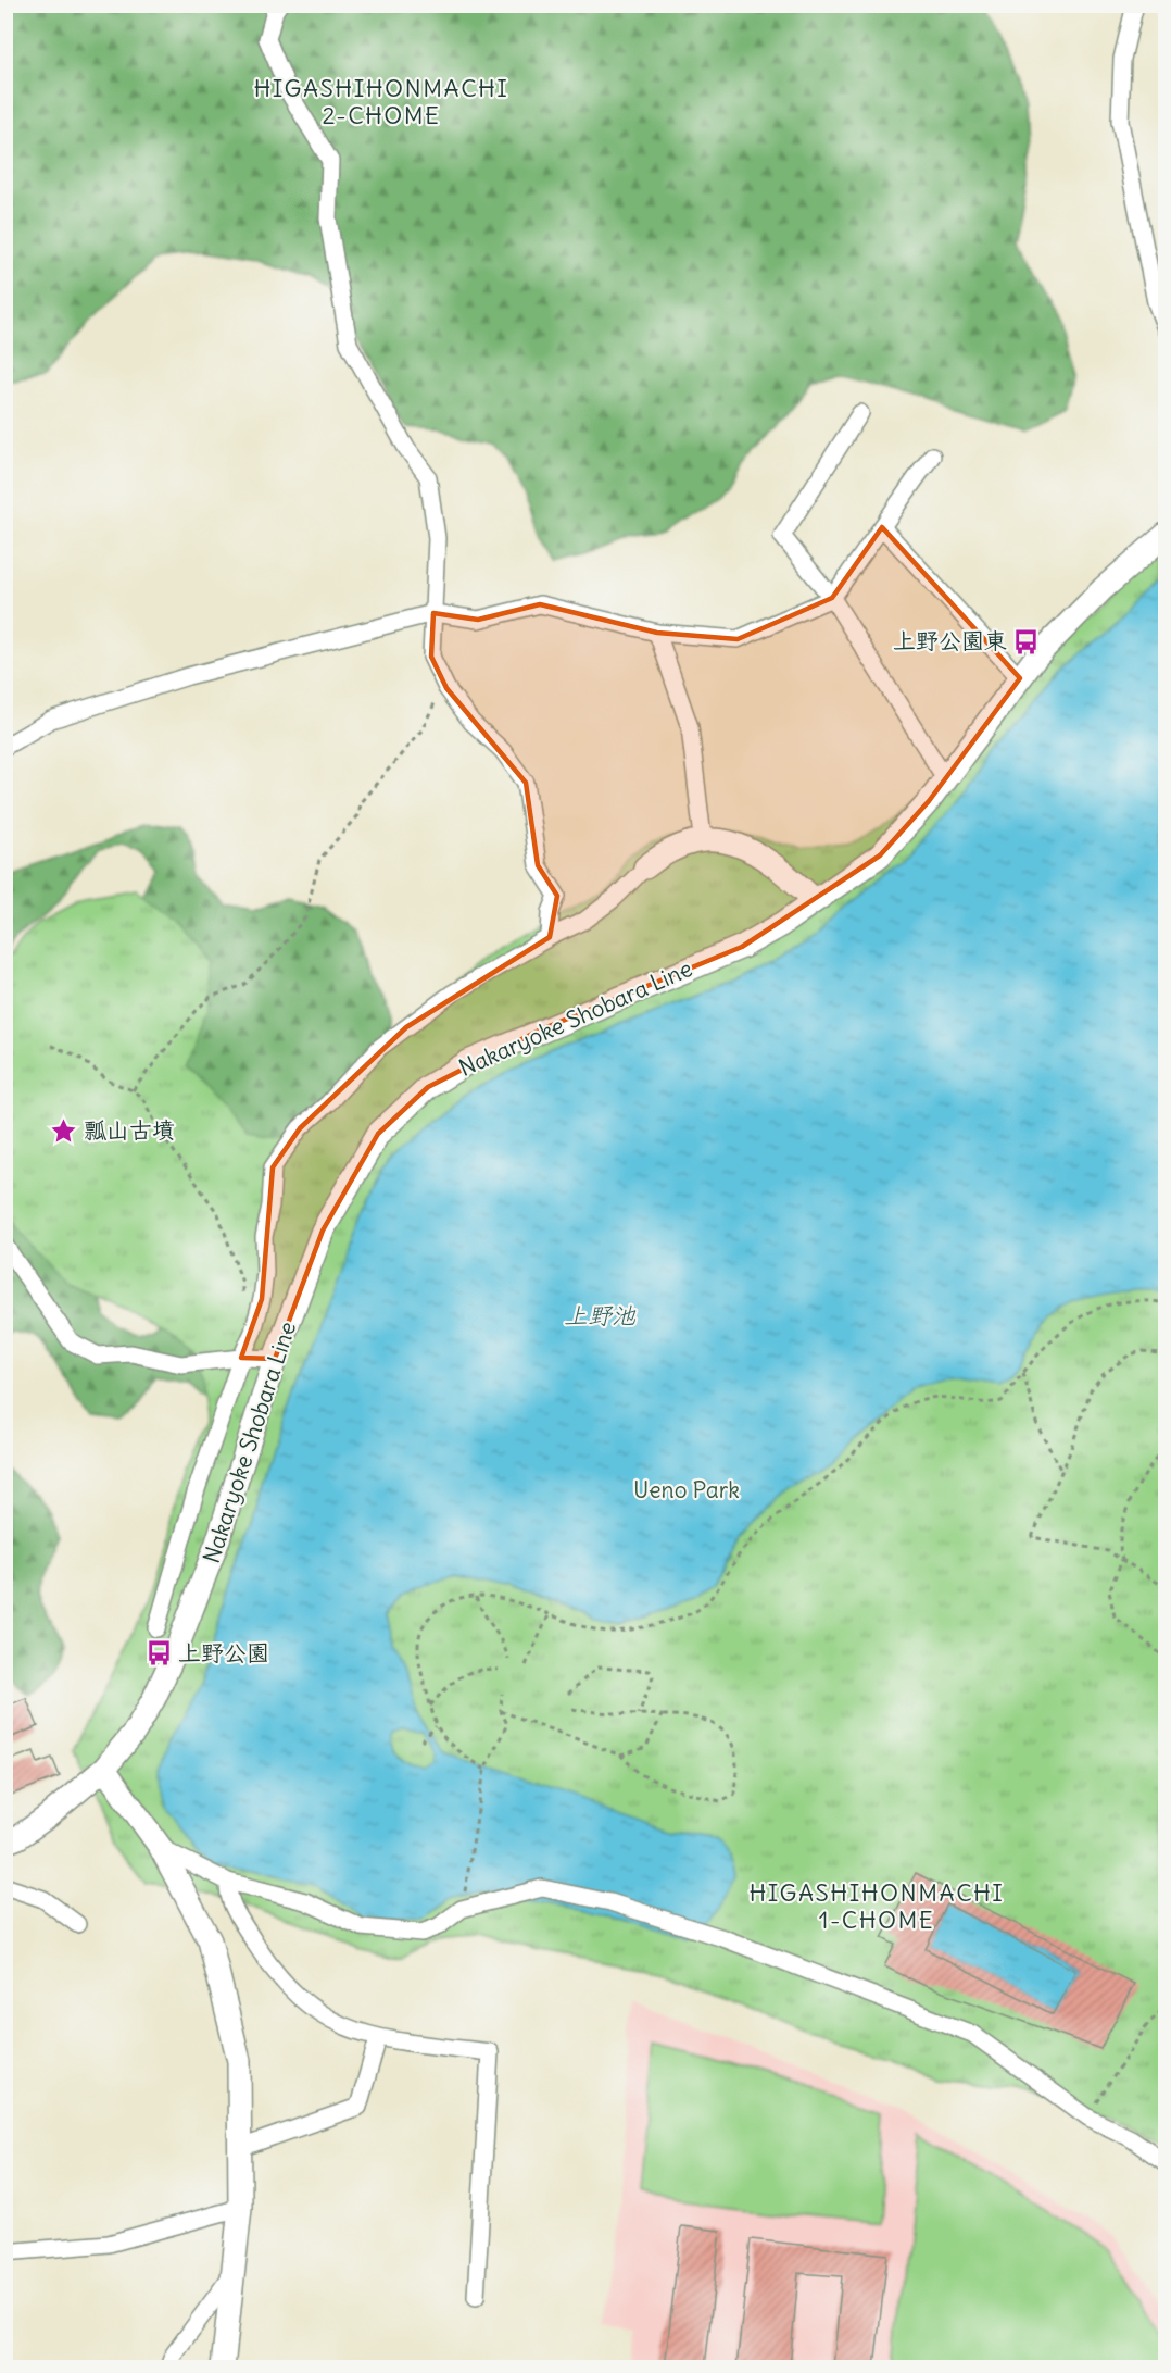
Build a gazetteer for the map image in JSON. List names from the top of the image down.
{
  "streets": {
    "main road": ["Nakaryoke Shobara Line"]
  },
  "districts": ["HIGASHIHONMACHI 2-CHOME", "HIGASHIHONMACHI 1-CHOME"],
  "water": ["上野池"],
  "parks": ["Ueno Park"],
  "places": {
    "bus stop": ["上野公園東", "上野公園"],
    "place": ["瓢山古墳"]
  }
}
